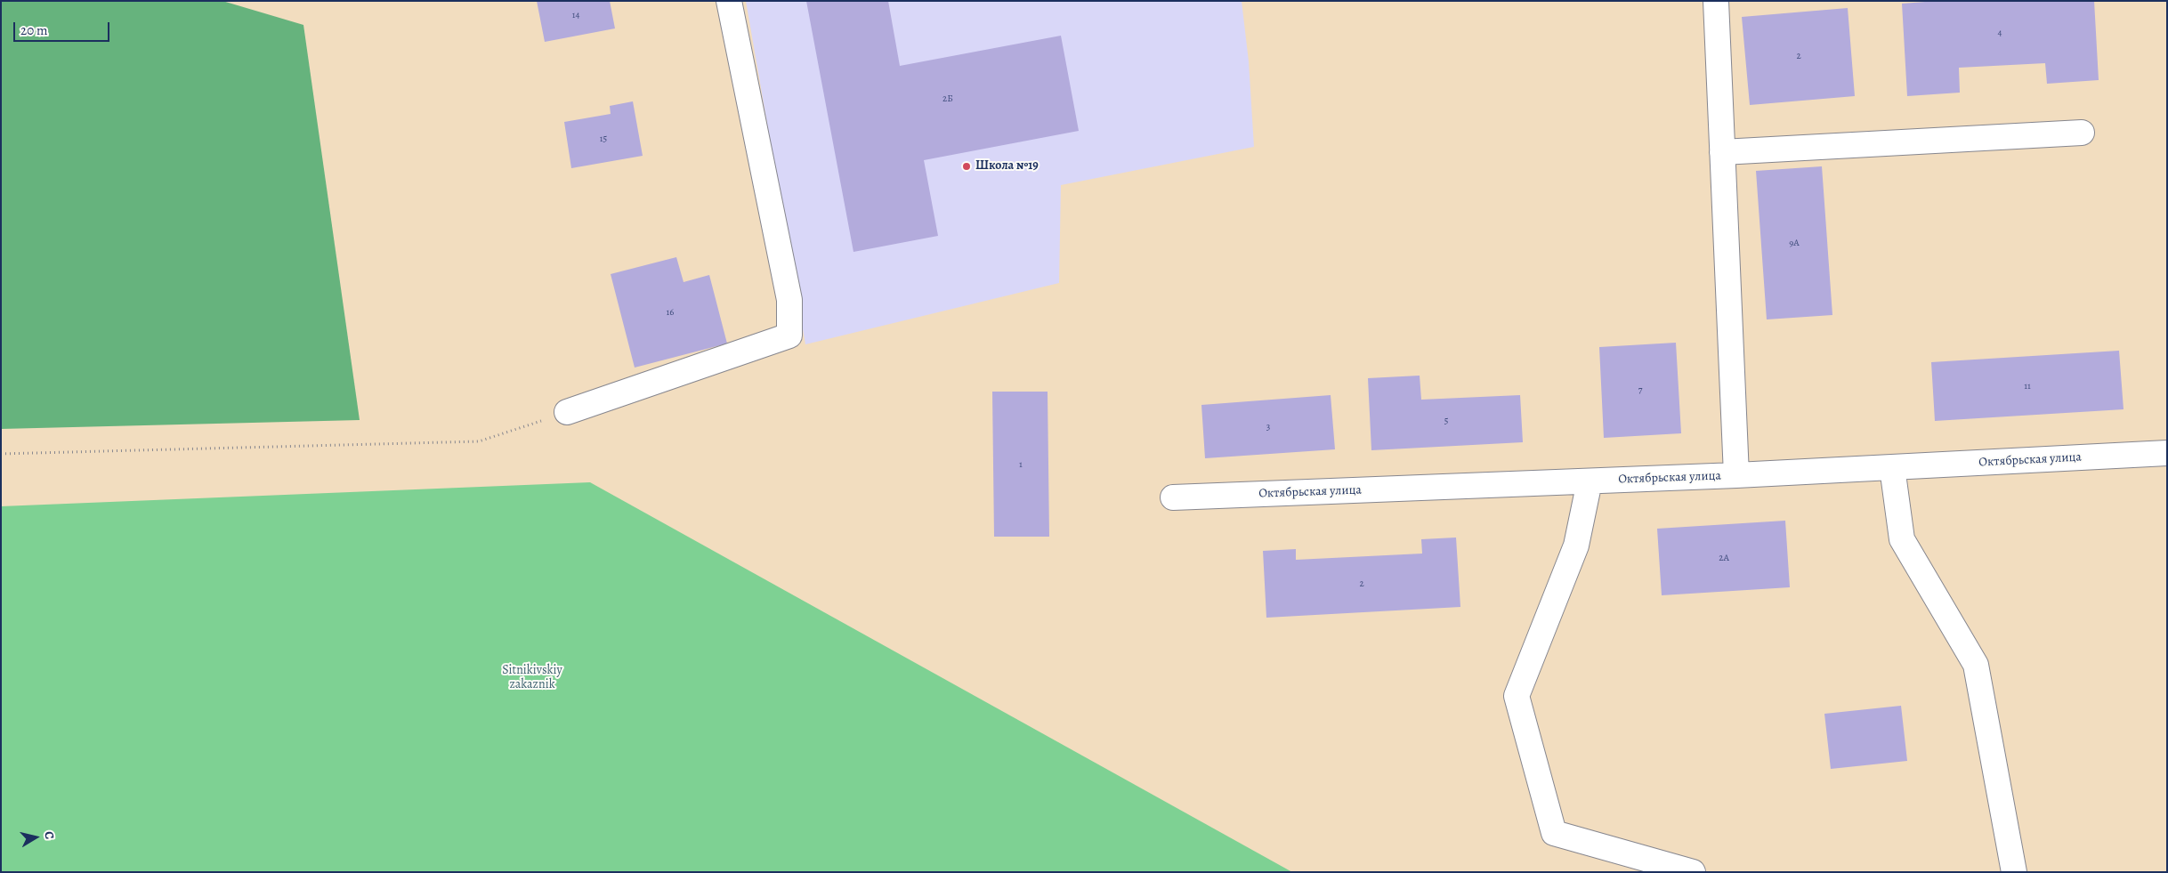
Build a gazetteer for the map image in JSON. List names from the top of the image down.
{
  "streets": {
    "street": ["Октябрьская улица"]
  },
  "parks": ["Sitnikivskiy zakaznik"],
  "places": ["Школа №19"],
  "house_numbers": [
    "14",
    "4",
    "2",
    "2Б",
    "15",
    "9А",
    "16",
    "11",
    "7",
    "5",
    "3",
    "1",
    "2А",
    "2"
  ],
  "scale_bar": "20 m",
  "north": "right"
}
